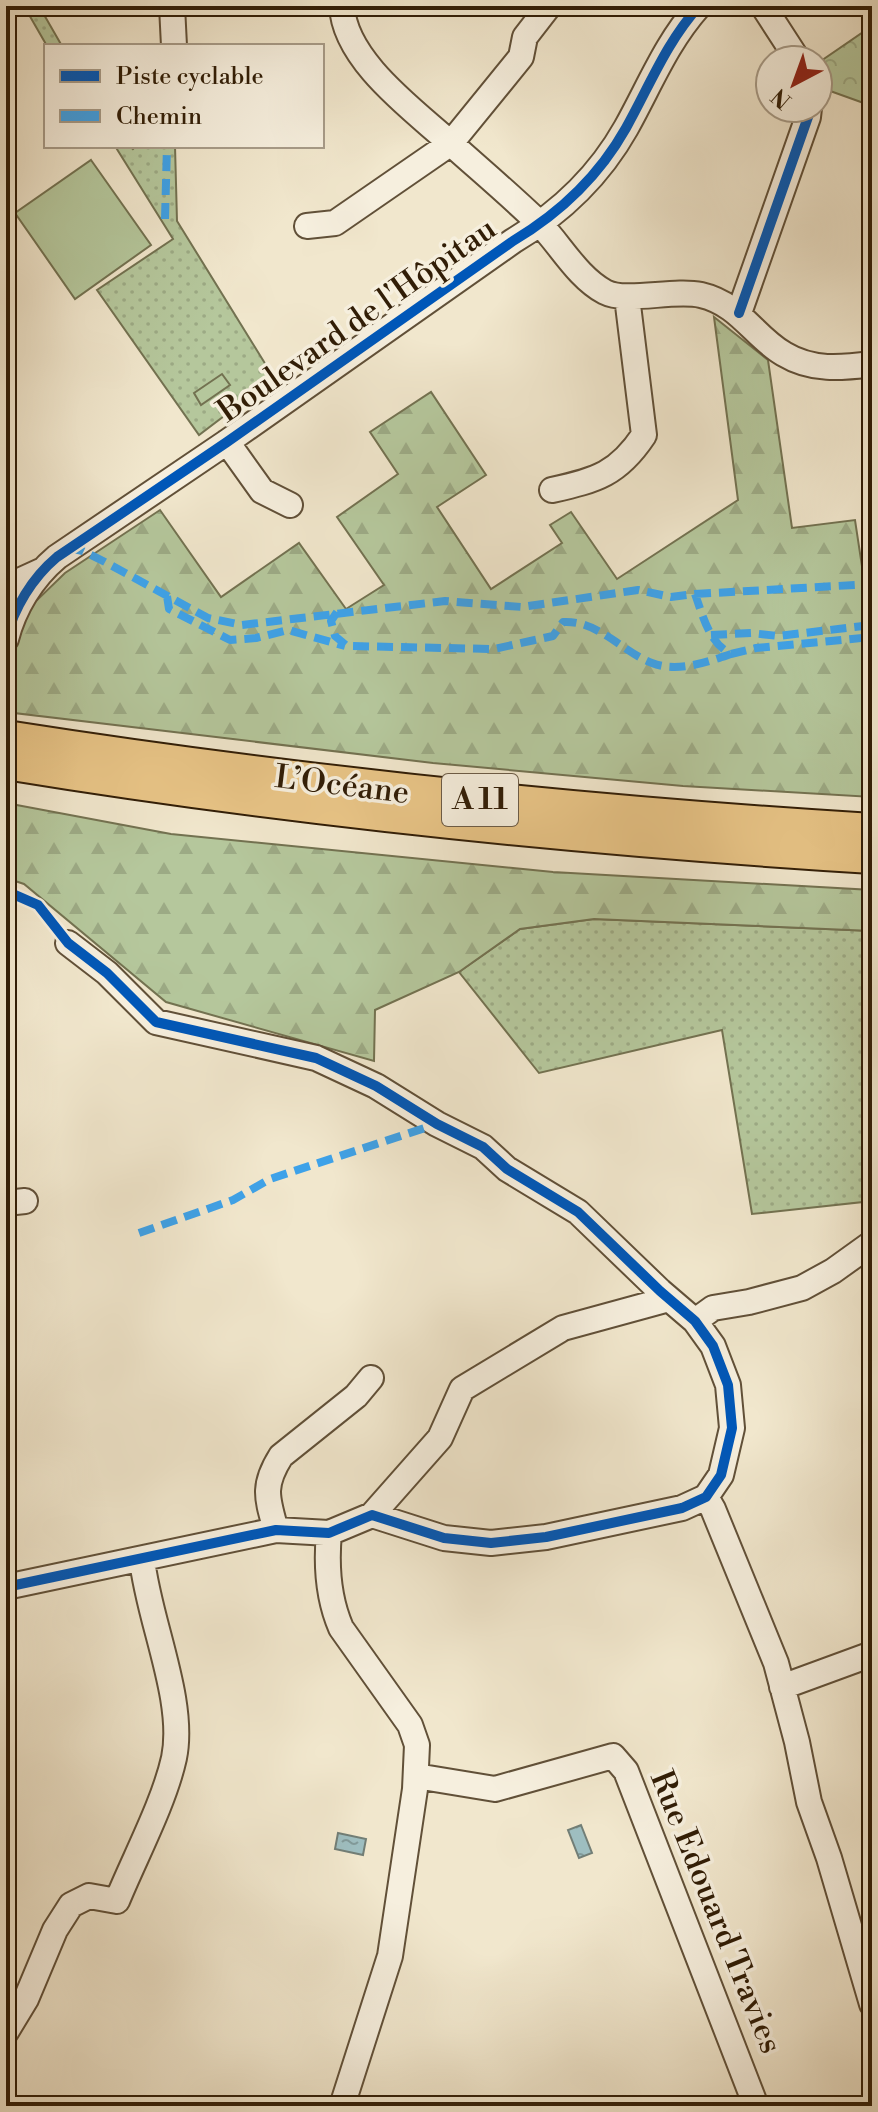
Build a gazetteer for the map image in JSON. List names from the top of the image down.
{
  "streets": {
    "highway": ["L’Océane", "A 11"],
    "street": ["Boulevard de l'Hôpitau", "Rue Edouard Travies"]
  },
  "legend": ["Piste cyclable", "Chemin"],
  "north": "bottom left"
}
